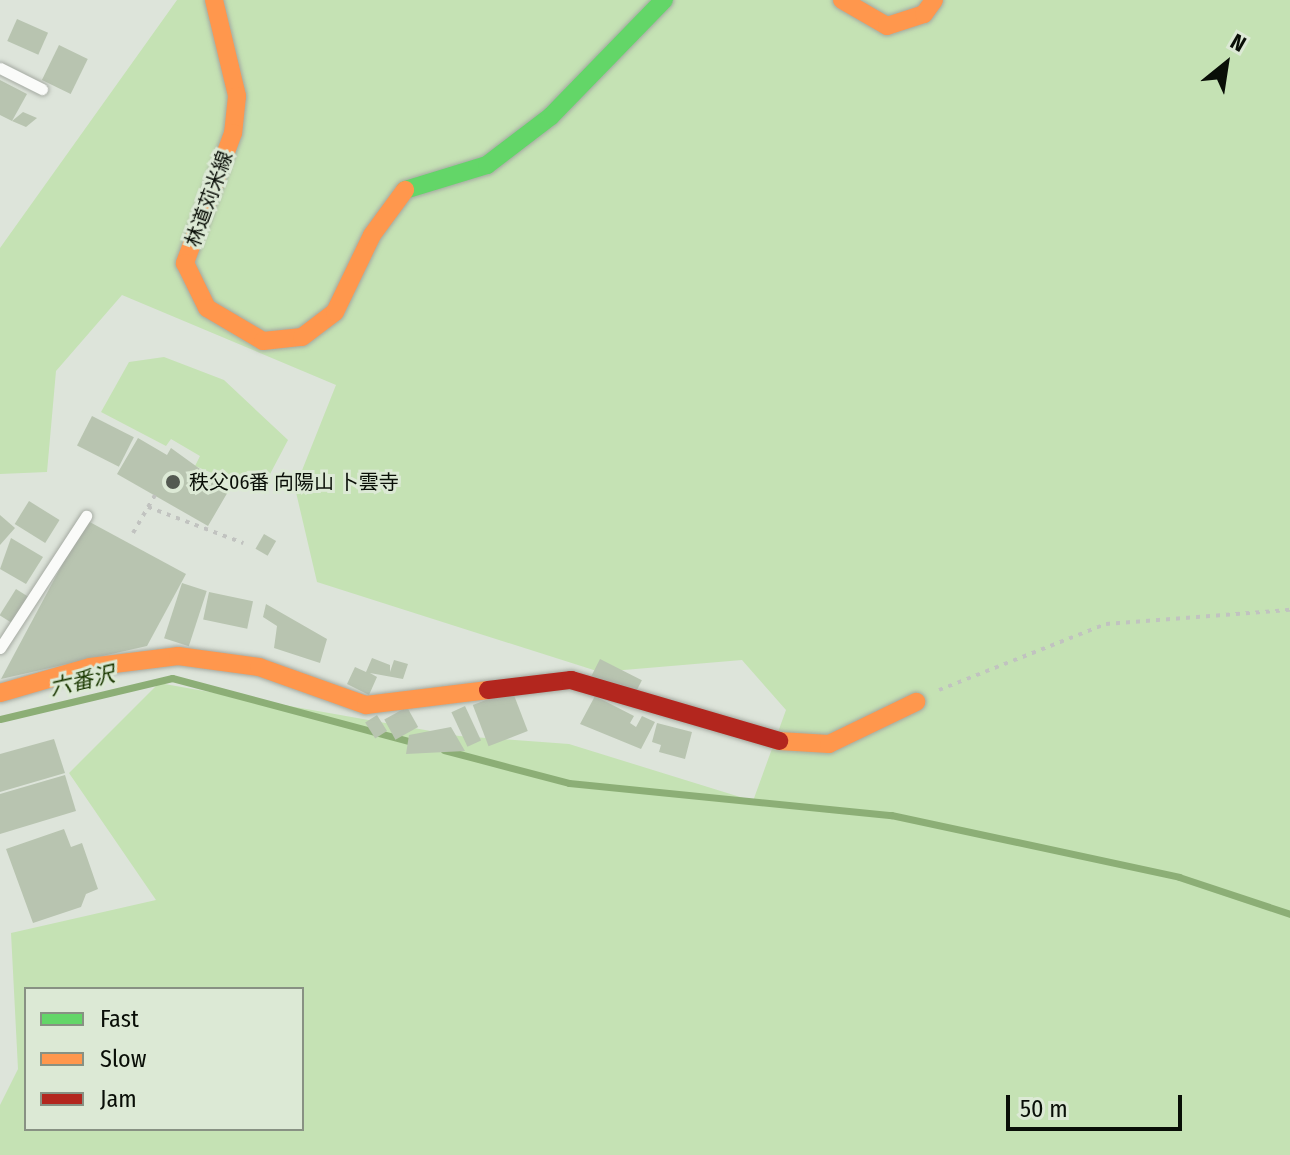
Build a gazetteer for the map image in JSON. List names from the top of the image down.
{
  "streets": {
    "street": ["林道苅米線"]
  },
  "water": ["六番沢"],
  "places": ["秩父06番 向陽山 卜雲寺"],
  "legend": ["Fast", "Slow", "Jam"],
  "scale_bar": "50 m",
  "north": "top right"
}
